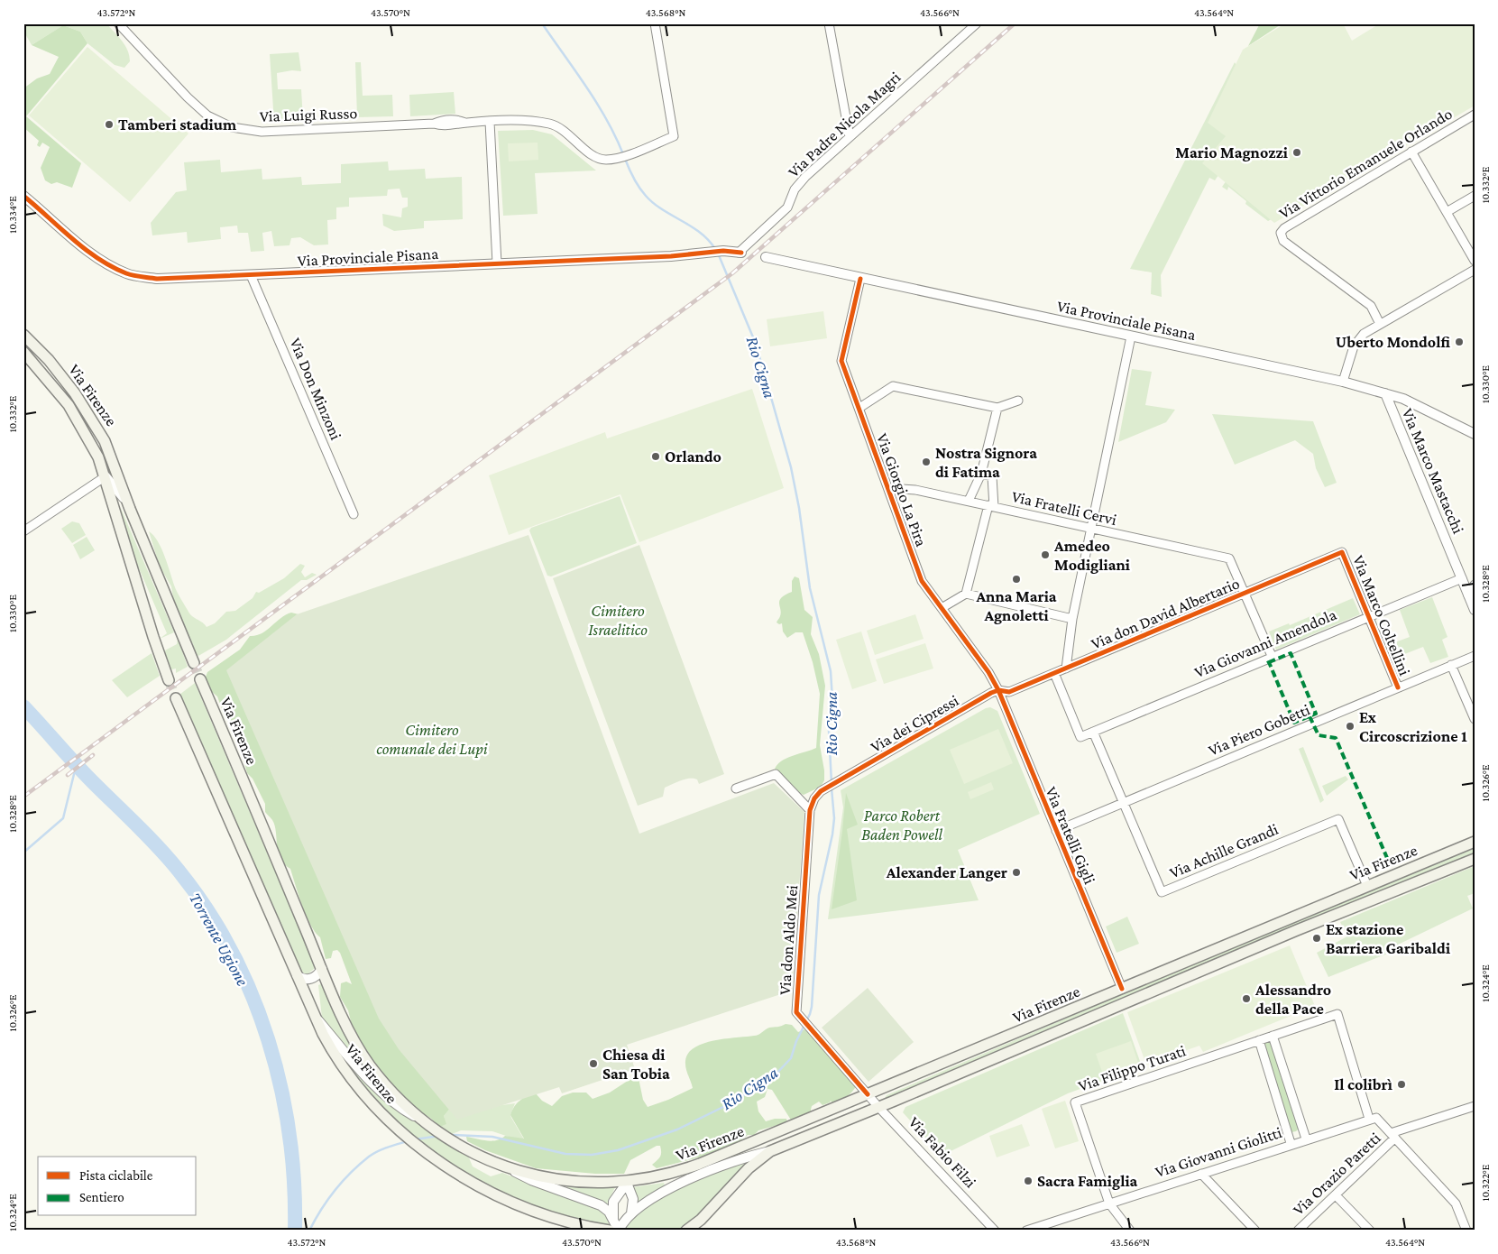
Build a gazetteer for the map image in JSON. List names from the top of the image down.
{
  "streets": {
    "main road": ["Via Firenze"],
    "street": [
      "Via Luigi Russo",
      "Via Padre Nicola Magri",
      "Via Vittorio Emanuele Orlando",
      "Via Provinciale Pisana",
      "Via Don Minzoni",
      "Via Marco Mastacchi",
      "Via Giorgio La Pira",
      "Via Fratelli Cervi",
      "Via don David Albertario",
      "Via Marco Coltellini",
      "Via Giovanni Amendola",
      "Via dei Cipressi",
      "Via Piero Gobetti",
      "Via Fratelli Gigli",
      "Via Achille Grandi",
      "Via don Aldo Mei",
      "Via Filippo Turati",
      "Via Fabio Filzi",
      "Via Giovanni Giolitti",
      "Via Orazio Paretti"
    ]
  },
  "crossings": [
    ["Via Padre Nicola Magri", "Via Provinciale Pisana"],
    ["Via Provinciale Pisana", "Via Don Minzoni"],
    ["Via Provinciale Pisana", "Via Marco Mastacchi"],
    ["Via Provinciale Pisana", "Via Giorgio La Pira"],
    ["Via Firenze", "Via Fratelli Gigli"],
    ["Via Firenze", "Via Achille Grandi"],
    ["Via Firenze", "Via don Aldo Mei"],
    ["Via Firenze", "Via Fabio Filzi"],
    ["Via Marco Mastacchi", "Via Giovanni Amendola"],
    ["Via Giorgio La Pira", "Via Fratelli Cervi"],
    ["Via Giorgio La Pira", "Via don David Albertario"],
    ["Via Giorgio La Pira", "Via dei Cipressi"],
    ["Via Giorgio La Pira", "Via Fratelli Gigli"],
    ["Via Fratelli Cervi", "Via don David Albertario"],
    ["Via don David Albertario", "Via Marco Coltellini"],
    ["Via don David Albertario", "Via Giovanni Amendola"],
    ["Via don David Albertario", "Via dei Cipressi"],
    ["Via don David Albertario", "Via Fratelli Gigli"],
    ["Via Marco Coltellini", "Via Giovanni Amendola"],
    ["Via Marco Coltellini", "Via Piero Gobetti"],
    ["Via dei Cipressi", "Via Fratelli Gigli"],
    ["Via dei Cipressi", "Via don Aldo Mei"],
    ["Via Piero Gobetti", "Via Fratelli Gigli"],
    ["Via Piero Gobetti", "Via Achille Grandi"],
    ["Via don Aldo Mei", "Via Fabio Filzi"],
    ["Via Filippo Turati", "Via Giovanni Giolitti"]
  ],
  "water": ["Rio Cigna", "Torrente Ugione"],
  "parks": ["Cimitero Israelitico", "Cimitero comunale dei Lupi", "Parco Robert Baden Powell"],
  "places": [
    "Tamberi stadium",
    "Mario Magnozzi",
    "Uberto Mondolfi",
    "Orlando",
    "Nostra Signora di Fatima",
    "Amedeo Modigliani",
    "Anna Maria Agnoletti",
    "Ex Circoscrizione 1",
    "Alexander Langer",
    "Ex stazione Barriera Garibaldi",
    "Alessandro della Pace",
    "Chiesa di San Tobia",
    "Il colibrì",
    "Sacra Famiglia"
  ],
  "legend": ["Pista ciclabile", "Sentiero"],
  "coordinates": [
    "43.572°N",
    "43.570°N",
    "43.568°N",
    "43.566°N",
    "43.564°N",
    "10.332°E",
    "10.334°E",
    "10.330°E",
    "10.328°E",
    "10.326°E",
    "10.324°E",
    "10.322°E"
  ]
}
